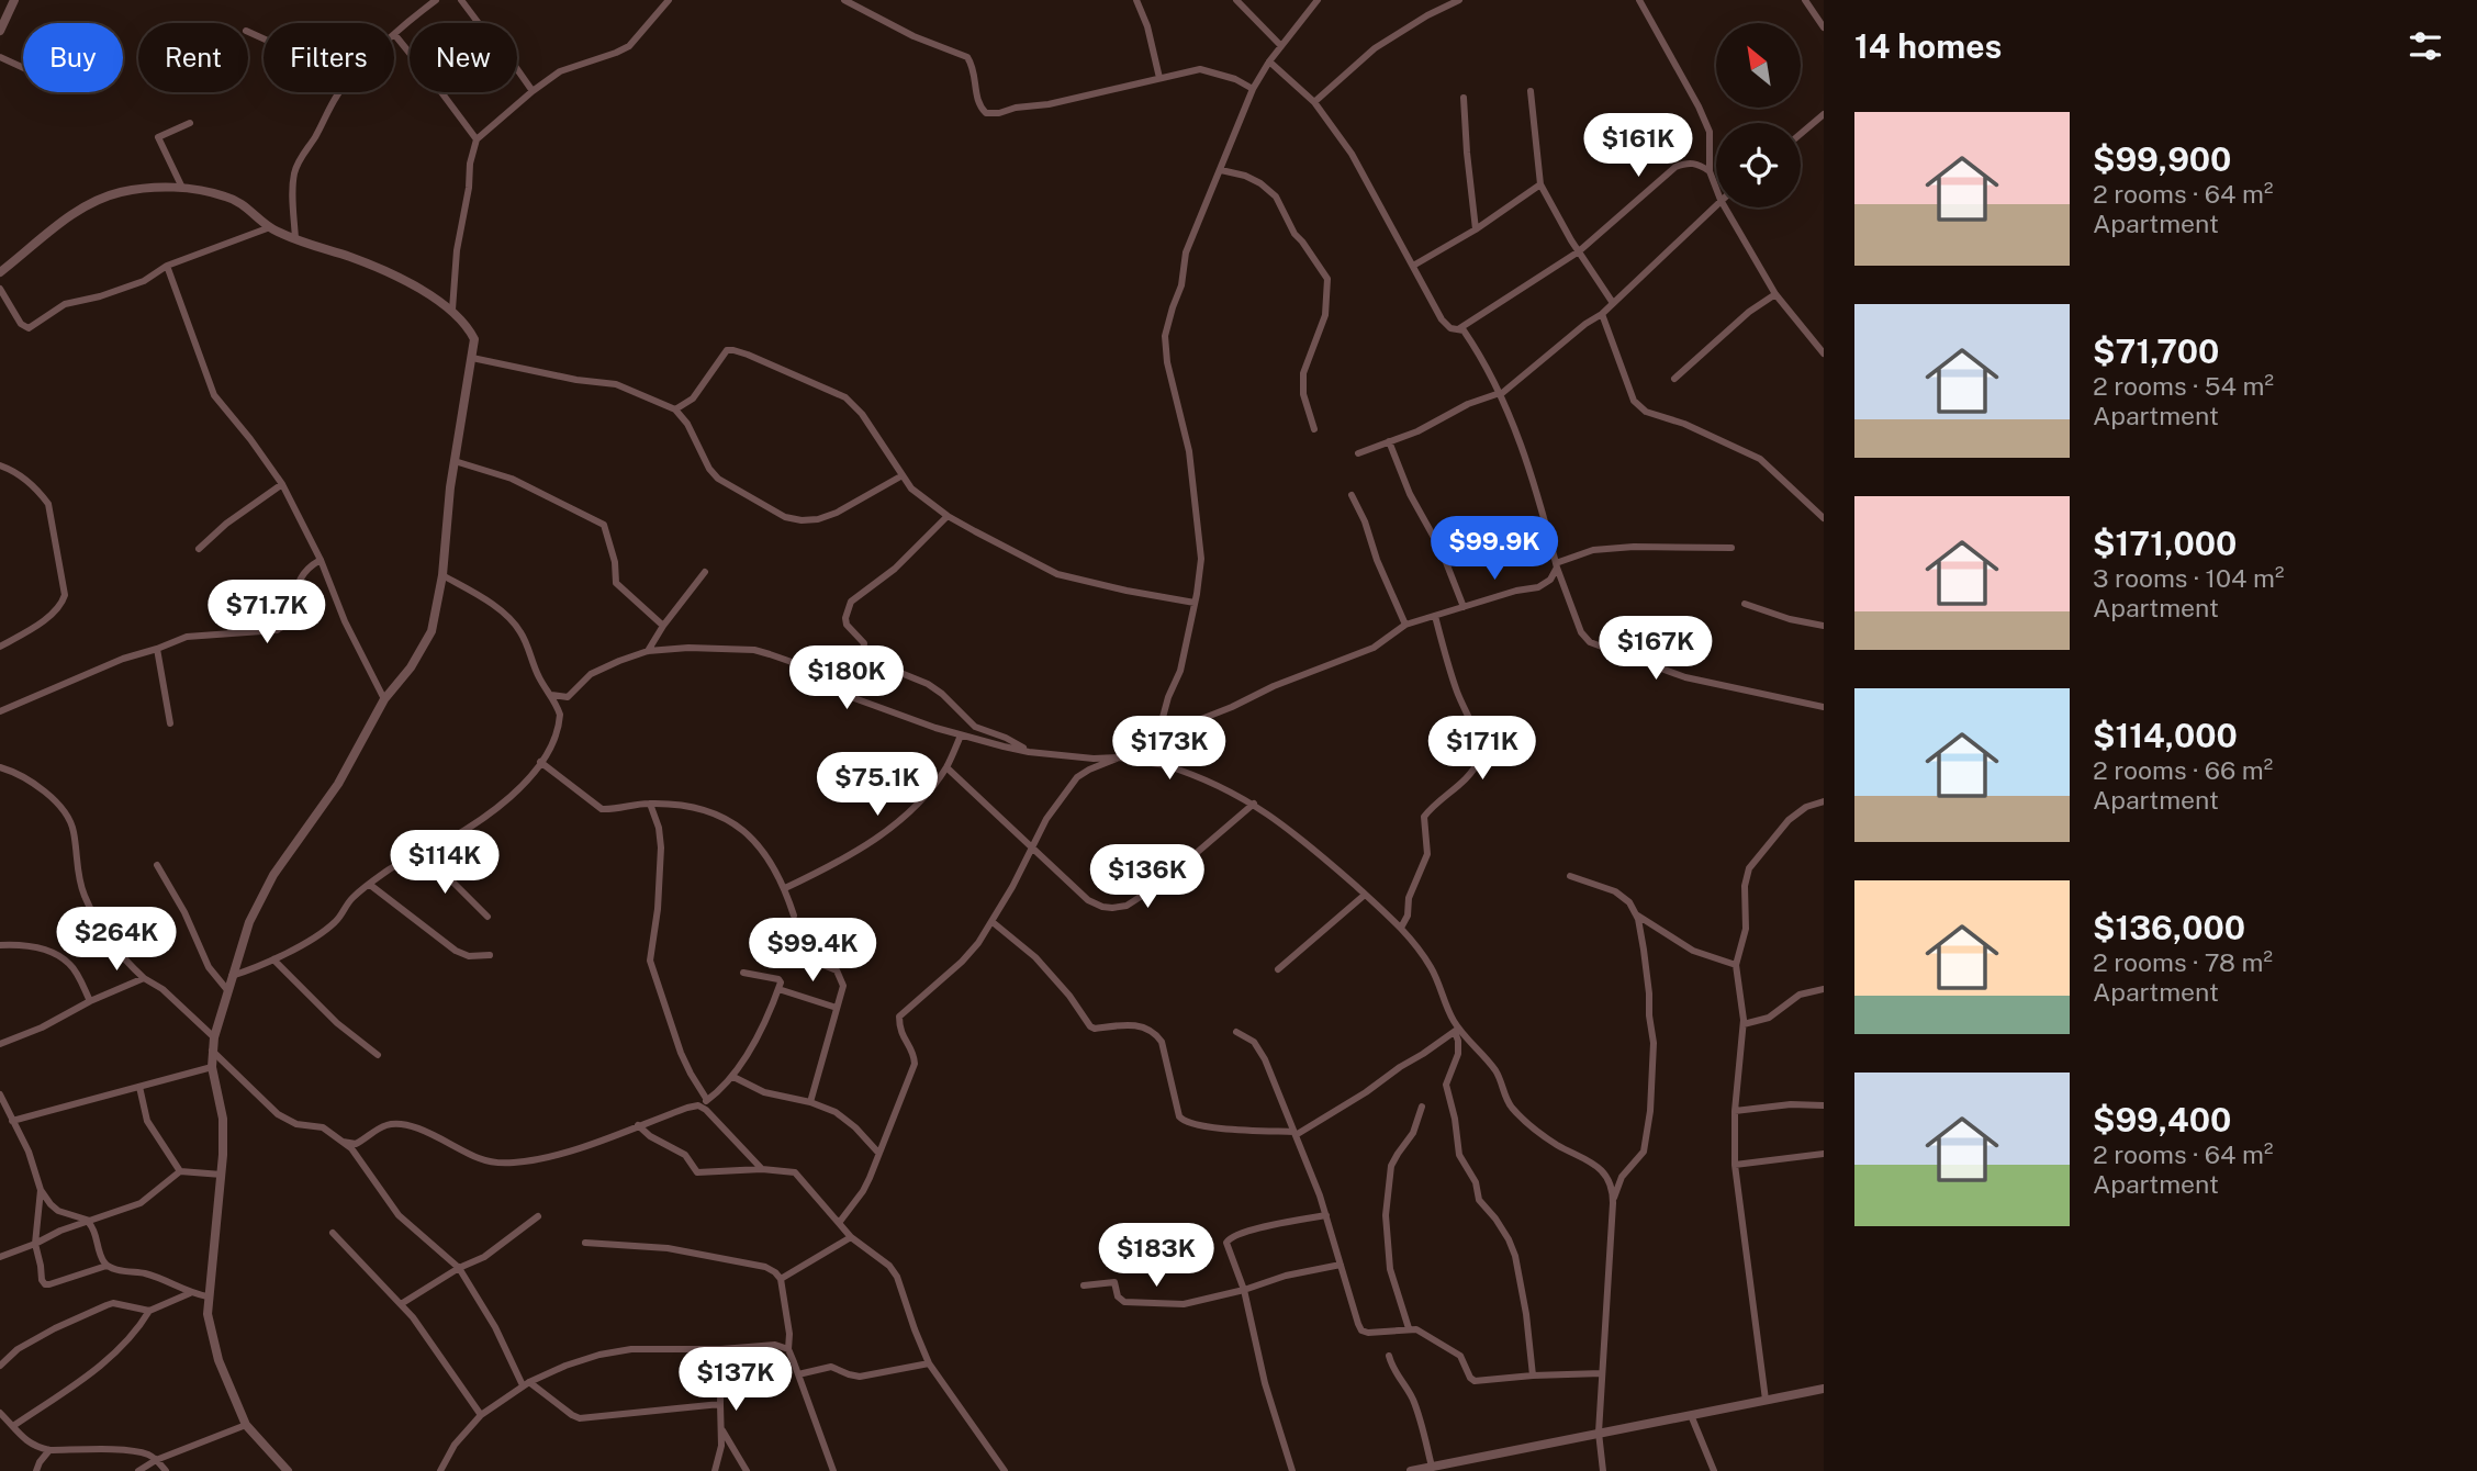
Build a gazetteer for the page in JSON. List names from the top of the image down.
{
  "north": "top left",
  "page": {
    "heading": "14 homes",
    "chip": [
      "Buy",
      "Rent",
      "Filters",
      "New"
    ],
    "list": [
      {
        "name": "$99,900",
        "note": "2 rooms · 64 m² · Apartment"
      },
      {
        "name": "$71,700",
        "note": "2 rooms · 54 m² · Apartment"
      },
      {
        "name": "$171,000",
        "note": "3 rooms · 104 m² · Apartment"
      },
      {
        "name": "$114,000",
        "note": "2 rooms · 66 m² · Apartment"
      },
      {
        "name": "$136,000",
        "note": "2 rooms · 78 m² · Apartment"
      },
      {
        "name": "$99,400",
        "note": "2 rooms · 64 m² · Apartment"
      }
    ],
    "price": [
      "$161K",
      "$99.9K",
      "$71.7K",
      "$167K",
      "$180K",
      "$173K",
      "$171K",
      "$75.1K",
      "$114K",
      "$136K",
      "$264K",
      "$99.4K",
      "$183K",
      "$137K"
    ]
  }
}
